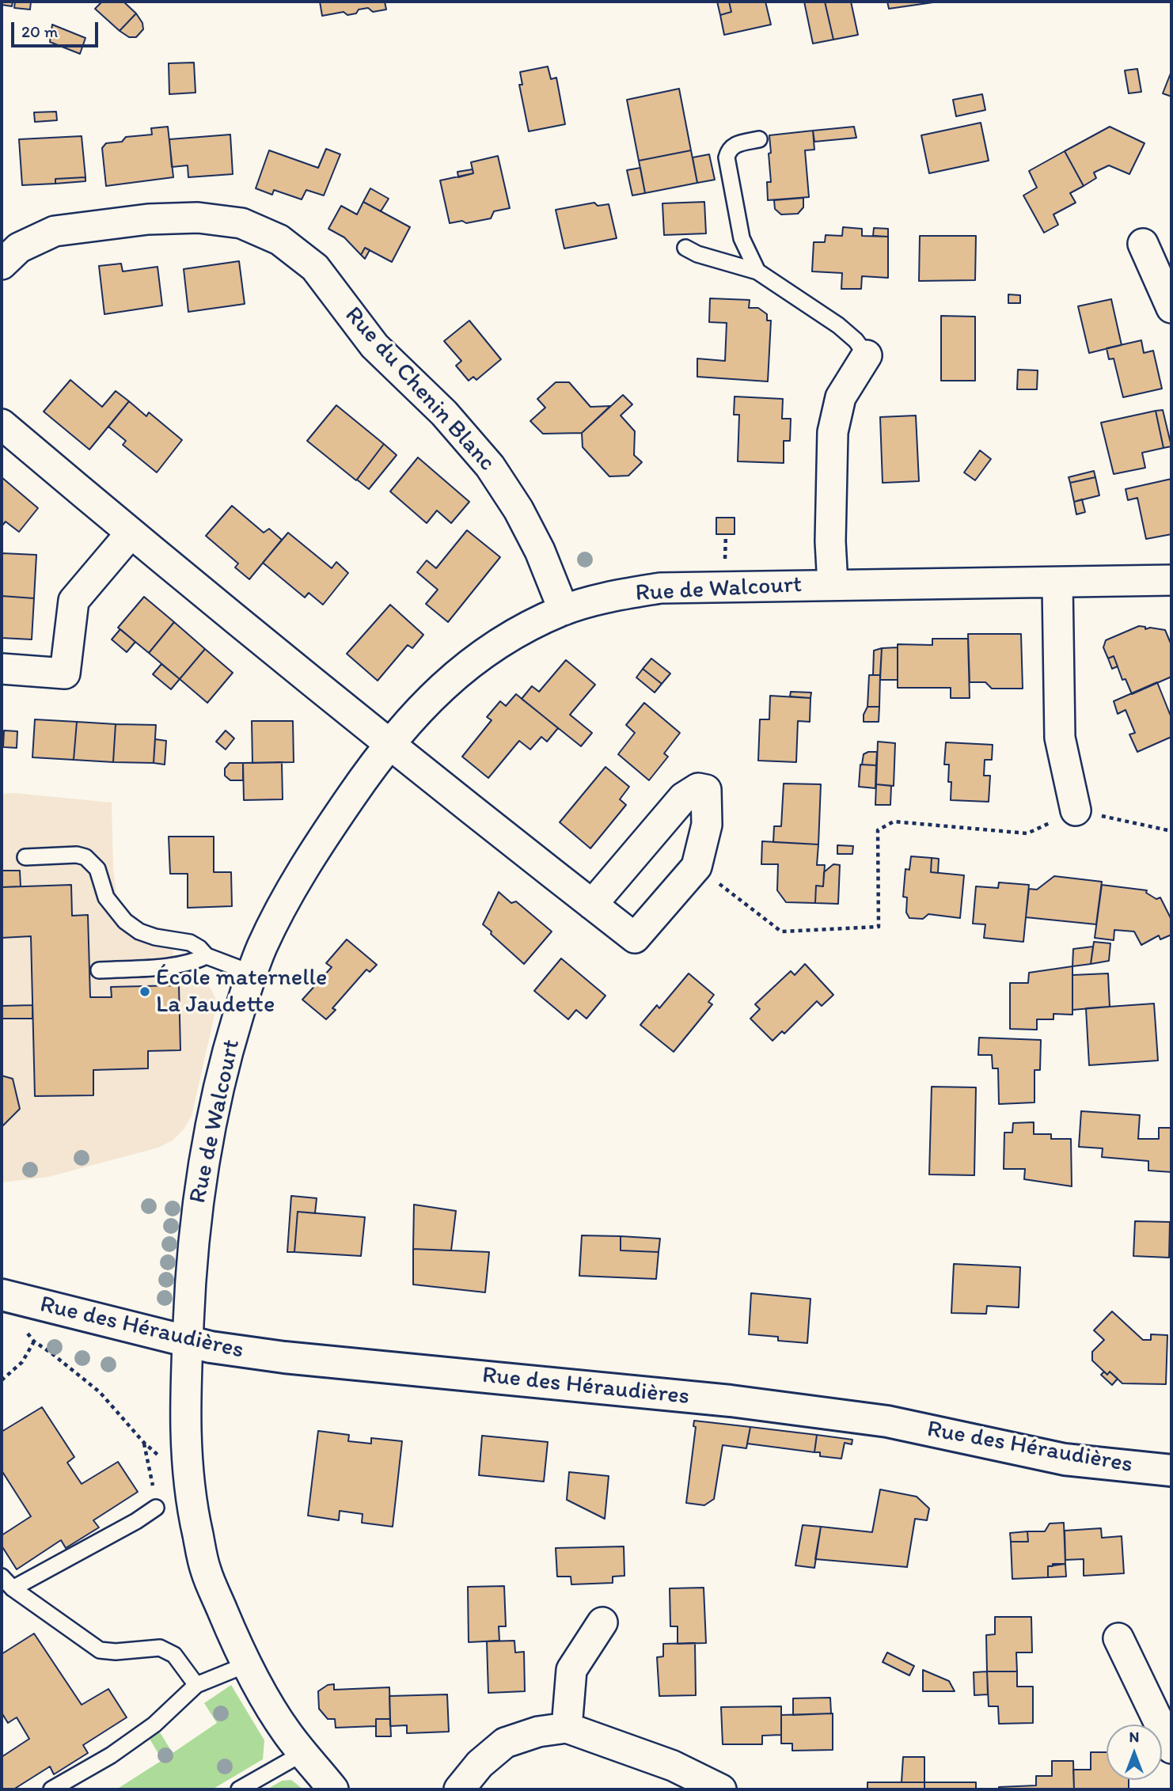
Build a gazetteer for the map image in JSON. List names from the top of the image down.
{
  "streets": {
    "street": ["Rue du Chenin Blanc", "Rue de Walcourt", "Rue des Héraudières"]
  },
  "crossings": [
    ["Rue du Chenin Blanc", "Rue de Walcourt"],
    ["Rue de Walcourt", "Rue des Héraudières"]
  ],
  "places": ["École maternelle La Jaudette"],
  "scale_bar": "20 m",
  "north": "top"
}
